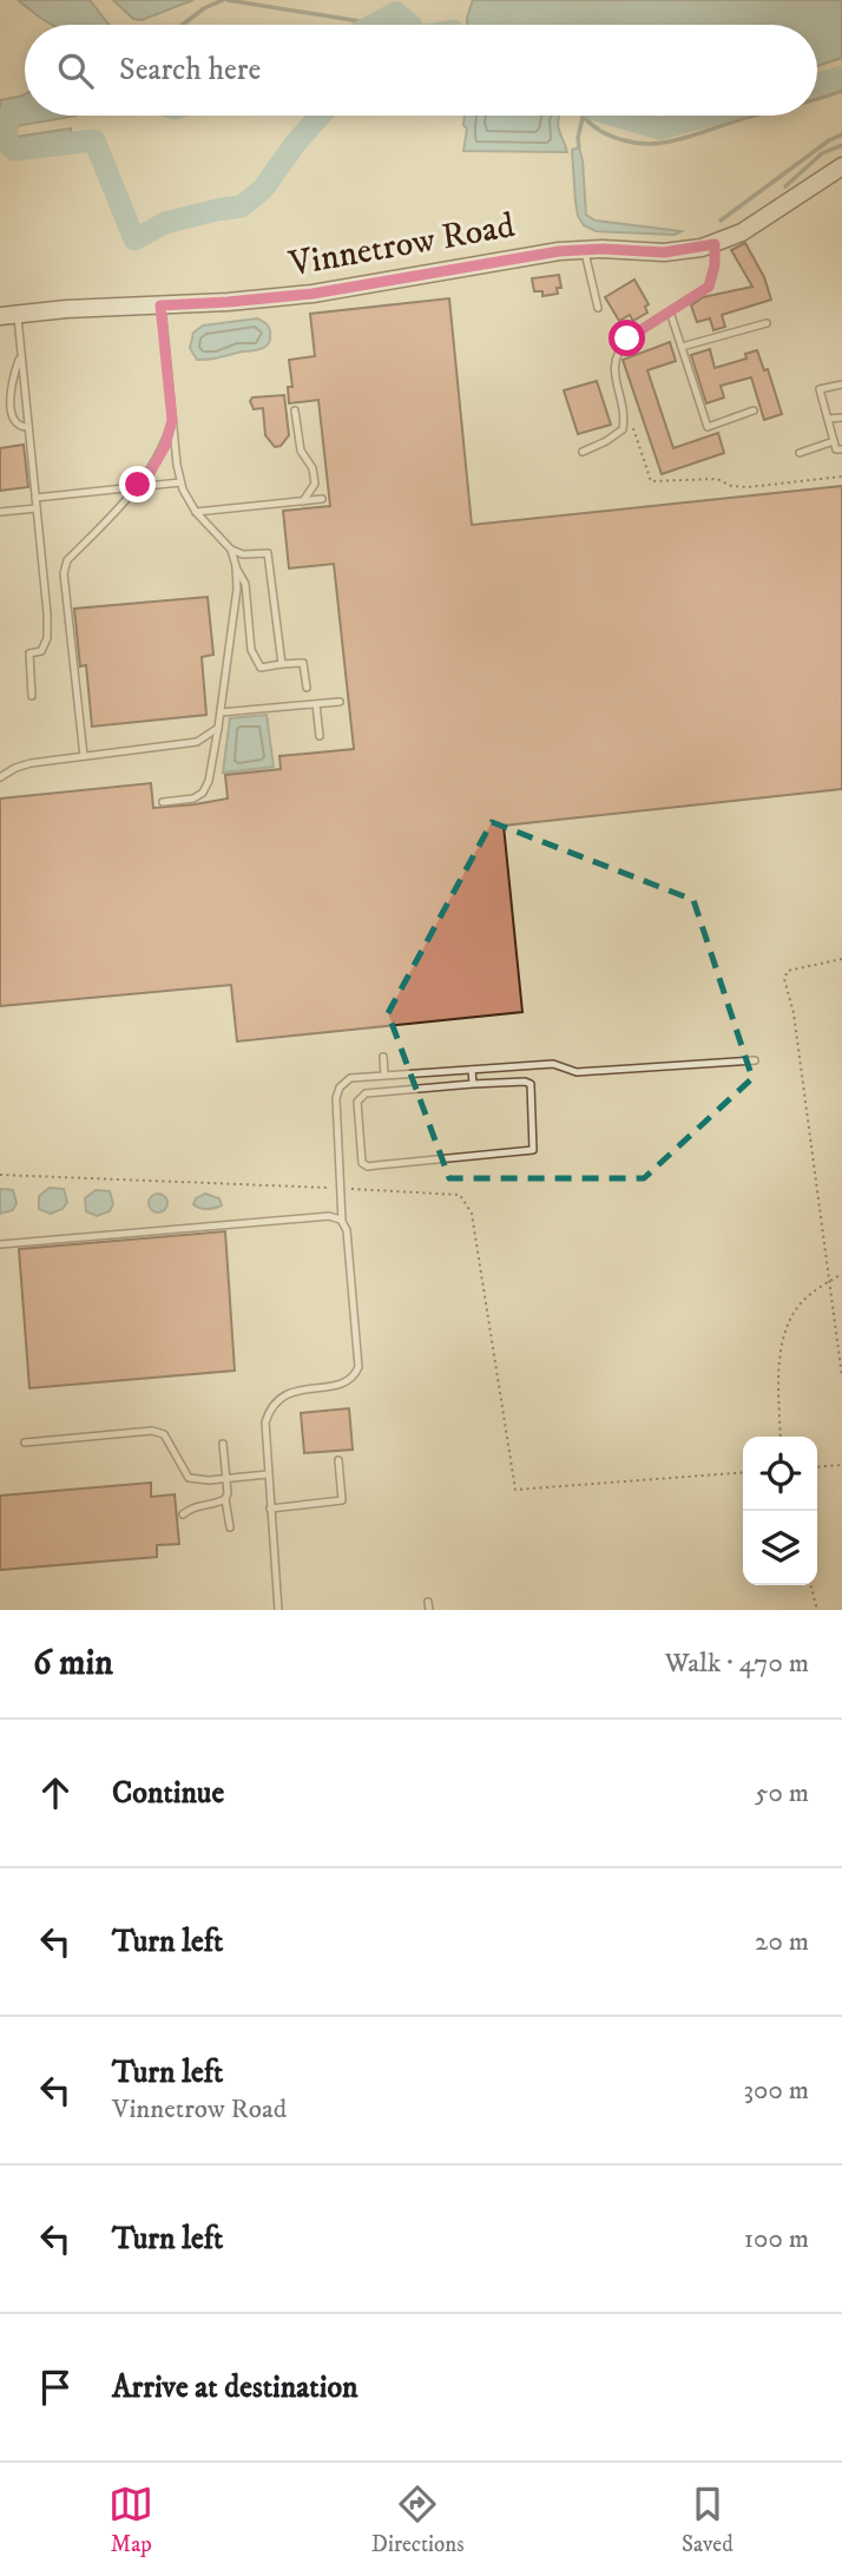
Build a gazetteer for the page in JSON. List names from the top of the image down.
{
  "streets": {
    "street": ["Vinnetrow Road"]
  },
  "page": {
    "search": "Search here",
    "heading": ["6 min", "Walk · 470 m"],
    "list": [
      ["Continue", "50 m"],
      ["Turn left", "20 m"],
      ["Turn left", "Vinnetrow Road", "300 m"],
      ["Turn left", "100 m"],
      "Arrive at destination"
    ],
    "nav": ["Map", "Directions", "Saved"]
  }
}
